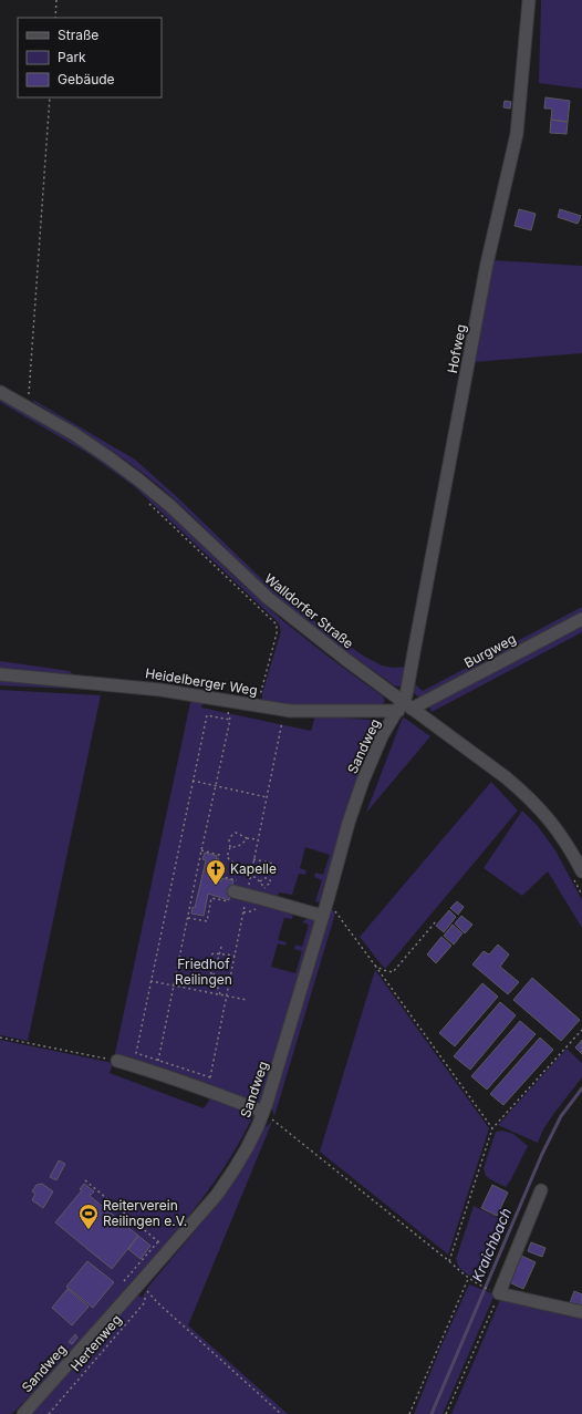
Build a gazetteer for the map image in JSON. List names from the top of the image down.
{
  "streets": {
    "street": [
      "Hofweg",
      "Walldorfer Straße",
      "Burgweg",
      "Heidelberger Weg",
      "Sandweg"
    ],
    "path": ["Hertenweg"]
  },
  "crossings": [
    ["Hofweg", "Walldorfer Straße"],
    ["Hofweg", "Burgweg"],
    ["Hofweg", "Heidelberger Weg"],
    ["Hofweg", "Sandweg"],
    ["Walldorfer Straße", "Burgweg"],
    ["Walldorfer Straße", "Heidelberger Weg"],
    ["Walldorfer Straße", "Sandweg"],
    ["Burgweg", "Heidelberger Weg"],
    ["Burgweg", "Sandweg"],
    ["Heidelberger Weg", "Sandweg"]
  ],
  "water": ["Kraichbach"],
  "parks": ["Friedhof Reilingen"],
  "places": {
    "church": ["Kapelle"],
    "sports": ["Reiterverein Reilingen e.V."]
  },
  "legend": ["Straße", "Park", "Gebäude"]
}
